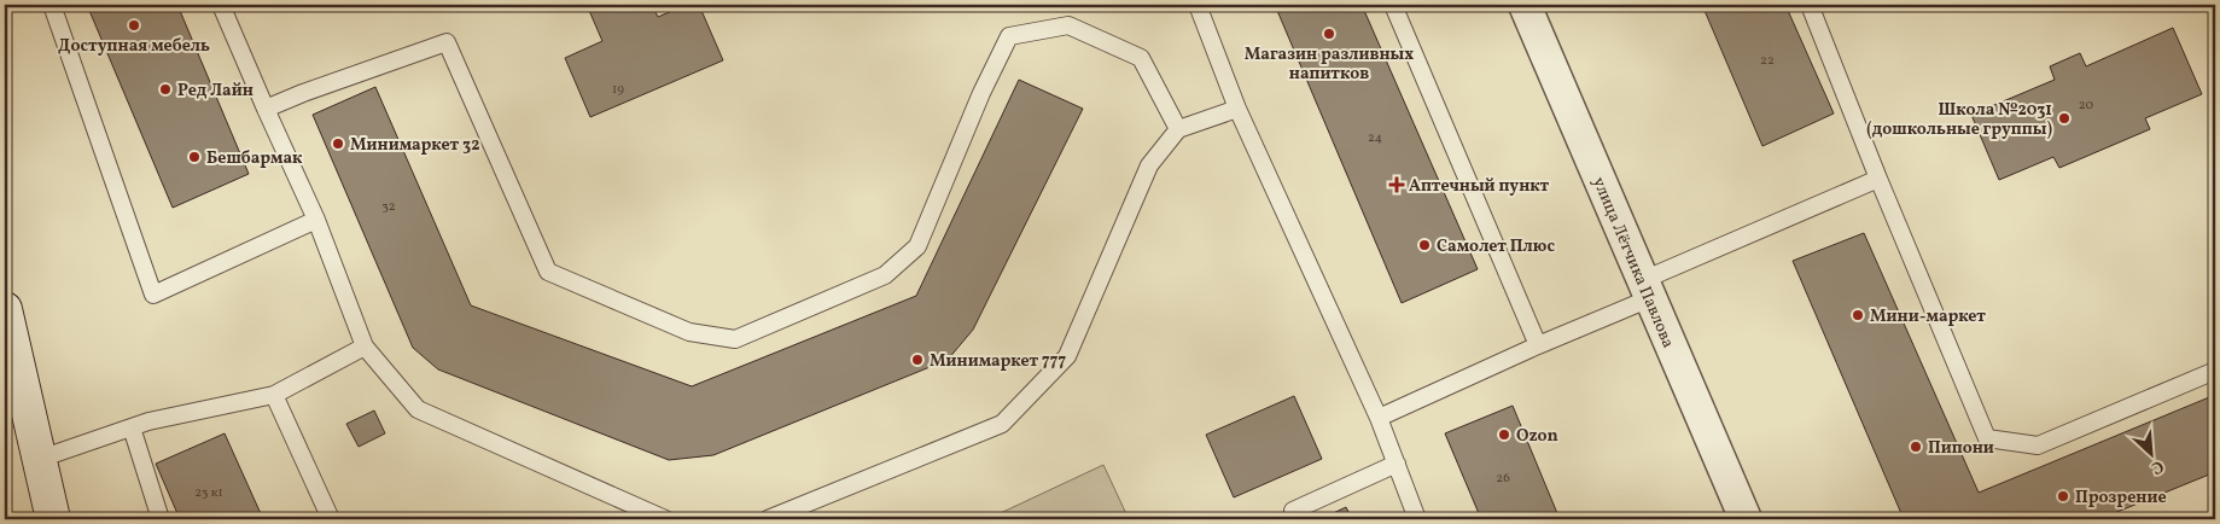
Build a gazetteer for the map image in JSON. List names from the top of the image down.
{
  "streets": {
    "street": ["улица Лётчика Павлова"]
  },
  "places": {
    "other": [
      "Доступная мебель",
      "Магазин разливных напитков",
      "Ред Лайн",
      "Школа №2031 (дошкольные группы)",
      "Минимаркет 32",
      "Бешбармак",
      "Самолет Плюс",
      "Мини-маркет",
      "Минимаркет 777",
      "Ozon",
      "Пипони",
      "Прозрение"
    ],
    "health": ["Аптечный пункт"]
  },
  "house_numbers": [
    "22",
    "19",
    "20",
    "24",
    "32",
    "26",
    "23 к1"
  ],
  "north": "bottom right"
}
